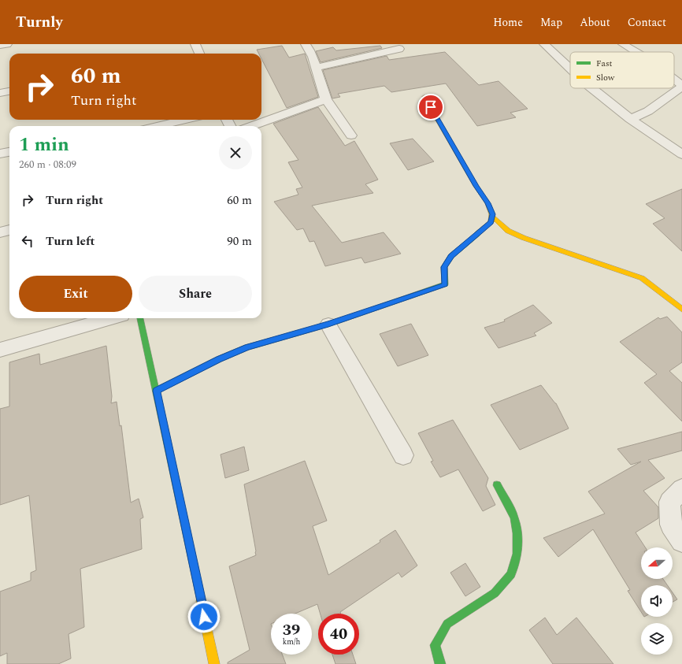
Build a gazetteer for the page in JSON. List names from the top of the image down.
{
  "legend": ["Fast", "Slow"],
  "north": "left",
  "page": {
    "header": "Turnly",
    "nav": [
      "Home",
      "Map",
      "About",
      "Contact"
    ],
    "turn": ["60 m", "Turn right"],
    "heading": ["1 min", "260 m · 08:09"],
    "list": [
      {
        "name": "Turn right",
        "value": "60 m"
      },
      {
        "name": "Turn left",
        "value": "90 m"
      }
    ],
    "buttons": ["Exit", "Share"],
    "speed": "39 km/h",
    "limit": "40"
  }
}
